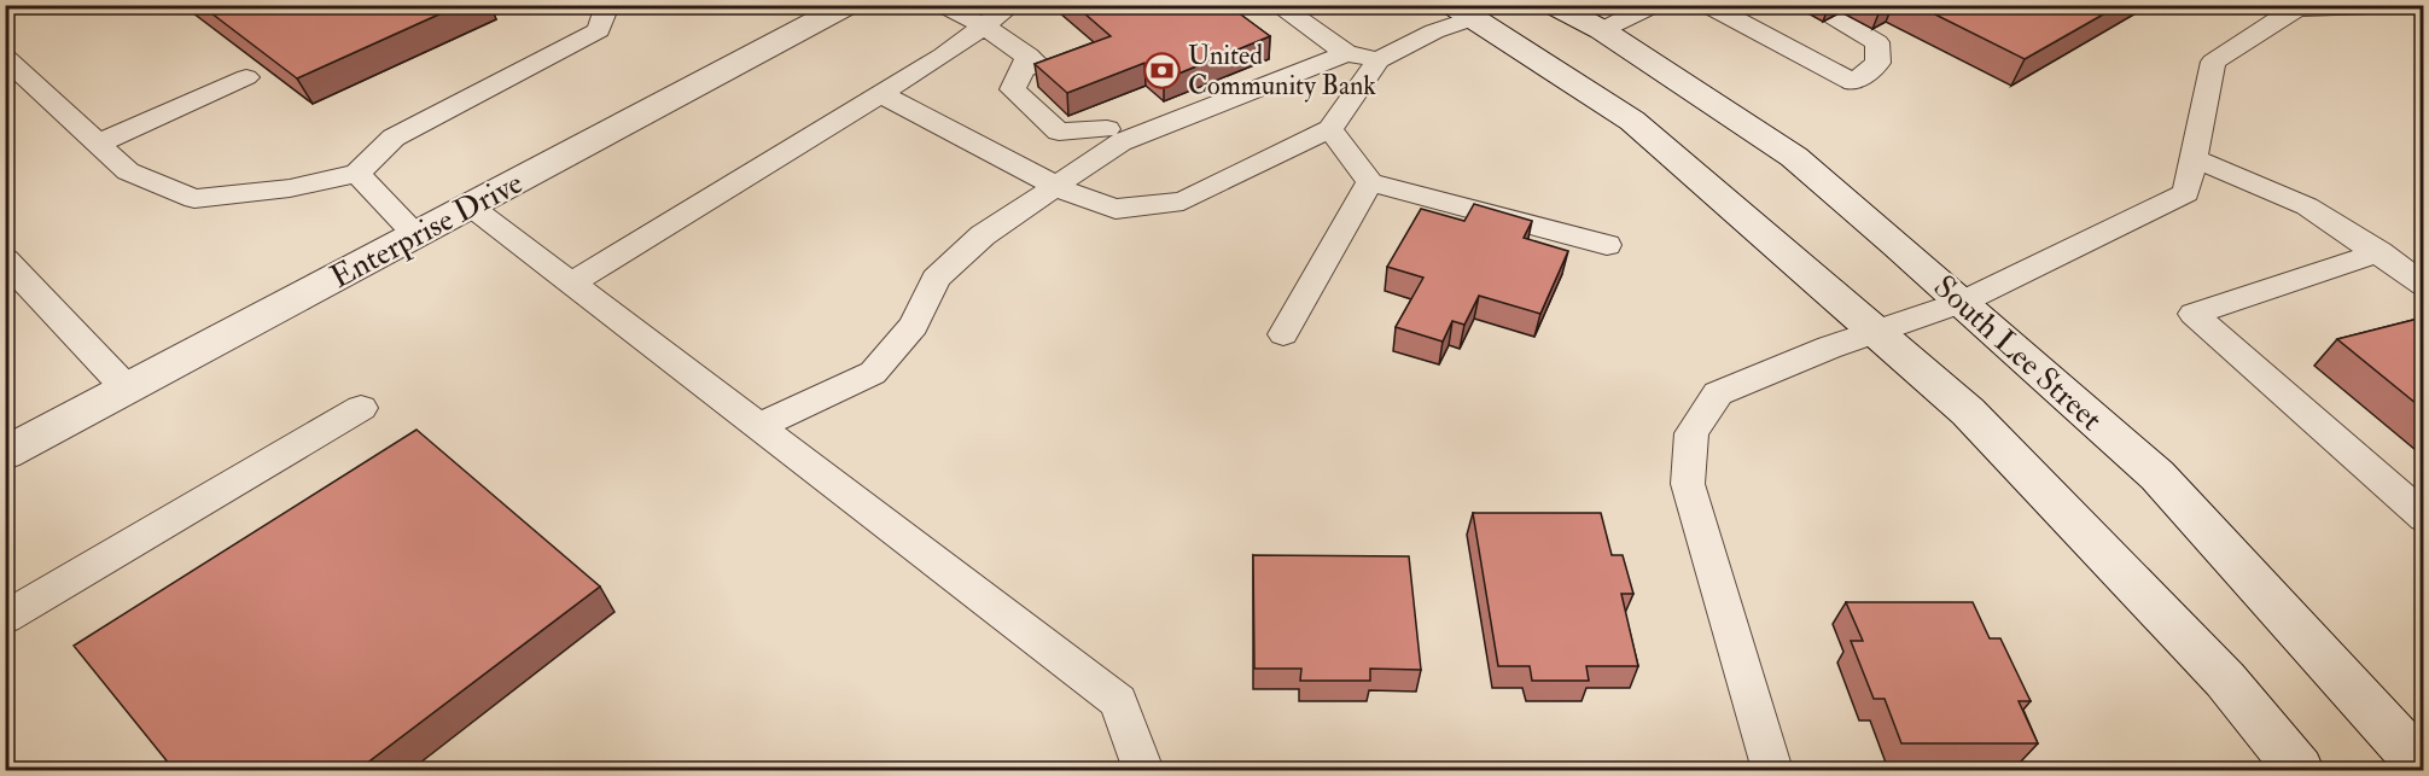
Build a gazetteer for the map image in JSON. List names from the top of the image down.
{
  "streets": {
    "main road": ["Enterprise Drive", "South Lee Street"]
  },
  "places": {
    "bank": ["United Community Bank"]
  }
}
